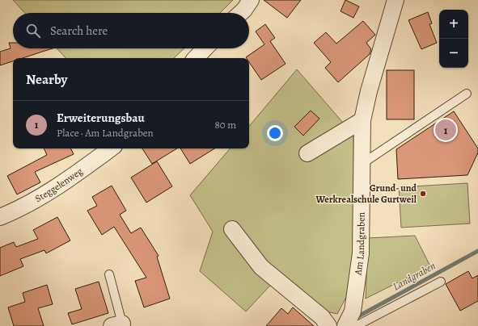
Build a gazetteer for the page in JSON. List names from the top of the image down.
{
  "streets": {
    "street": ["Steggelenweg", "Am Landgraben"]
  },
  "water": ["Landgraben"],
  "places": ["Grund- und Werkrealschule Gurtweil"],
  "page": {
    "map_buttons": ["+", "−"],
    "search": "Search here",
    "heading": "Nearby",
    "list": [
      {
        "mark": "1",
        "name": "Erweiterungsbau",
        "note": "Place · Am Landgraben",
        "value": "80 m"
      }
    ],
    "pins": "1"
  }
}
